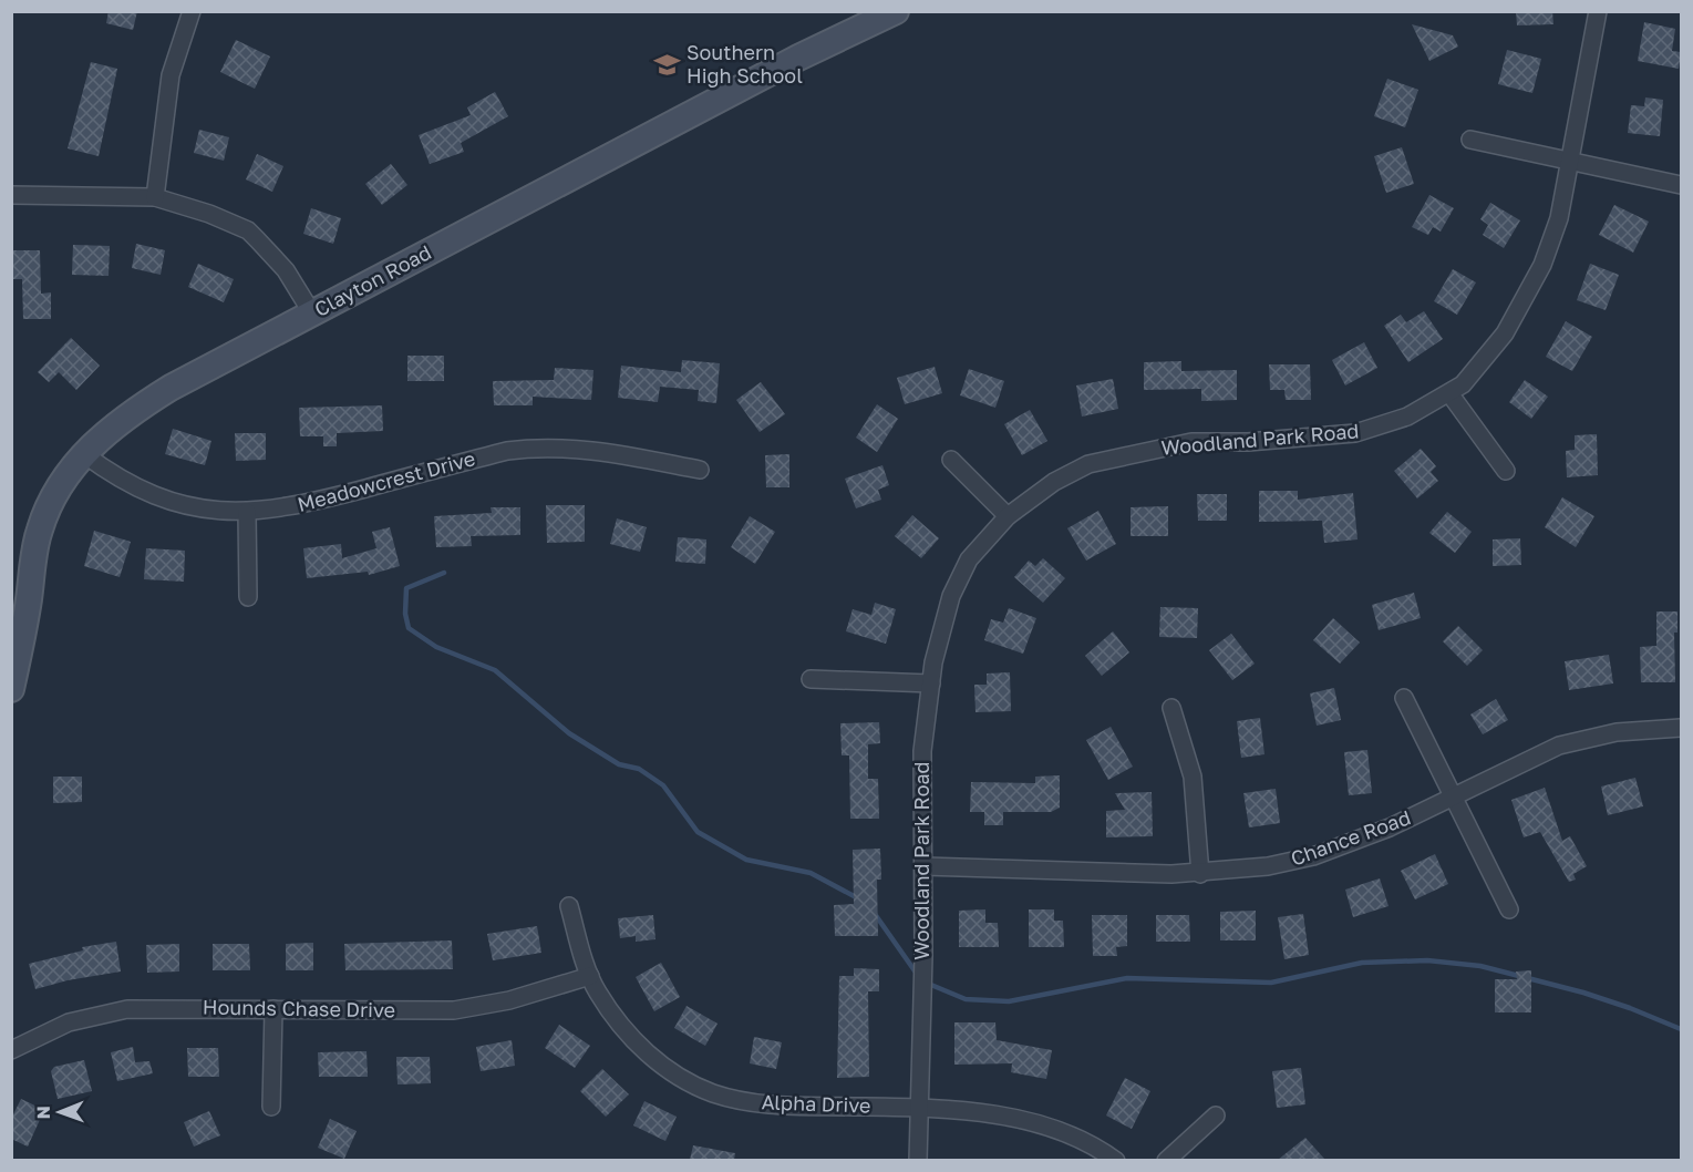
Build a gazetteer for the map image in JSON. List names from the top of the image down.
{
  "streets": {
    "street": [
      "Clayton Road",
      "Woodland Park Road",
      "Meadowcrest Drive",
      "Chance Road",
      "Hounds Chase Drive",
      "Alpha Drive"
    ]
  },
  "crossings": [
    ["Clayton Road", "Meadowcrest Drive"],
    ["Woodland Park Road", "Chance Road"],
    ["Woodland Park Road", "Alpha Drive"],
    ["Hounds Chase Drive", "Alpha Drive"]
  ],
  "places": {
    "school or university": ["Southern High School"]
  },
  "north": "left"
}
